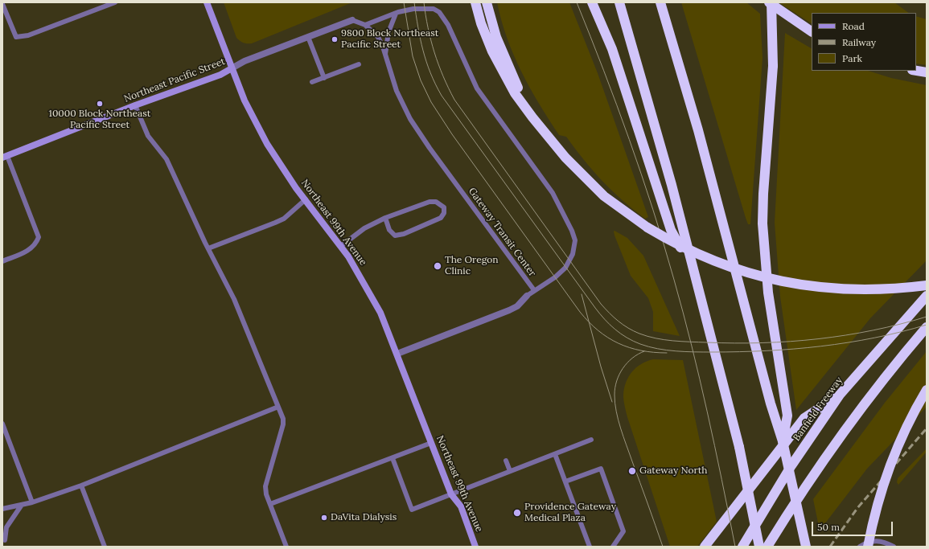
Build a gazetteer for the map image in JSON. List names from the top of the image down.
{
  "streets": {
    "highway": ["Banfield Freeway"],
    "street": ["Northeast Pacific Street", "Northeast 99th Avenue"],
    "lane": ["Gateway Transit Center"]
  },
  "crossings": [
    ["Northeast Pacific Street", "Northeast 99th Avenue"],
    ["Northeast Pacific Street", "Gateway Transit Center"]
  ],
  "places": [
    "9800 Block Northeast Pacific Street",
    "10000 Block Northeast Pacific Street",
    "The Oregon Clinic",
    "Gateway North",
    "Providence Gateway Medical Plaza",
    "DaVita Dialysis"
  ],
  "legend": ["Road", "Railway", "Park"],
  "scale_bar": "50 m"
}
